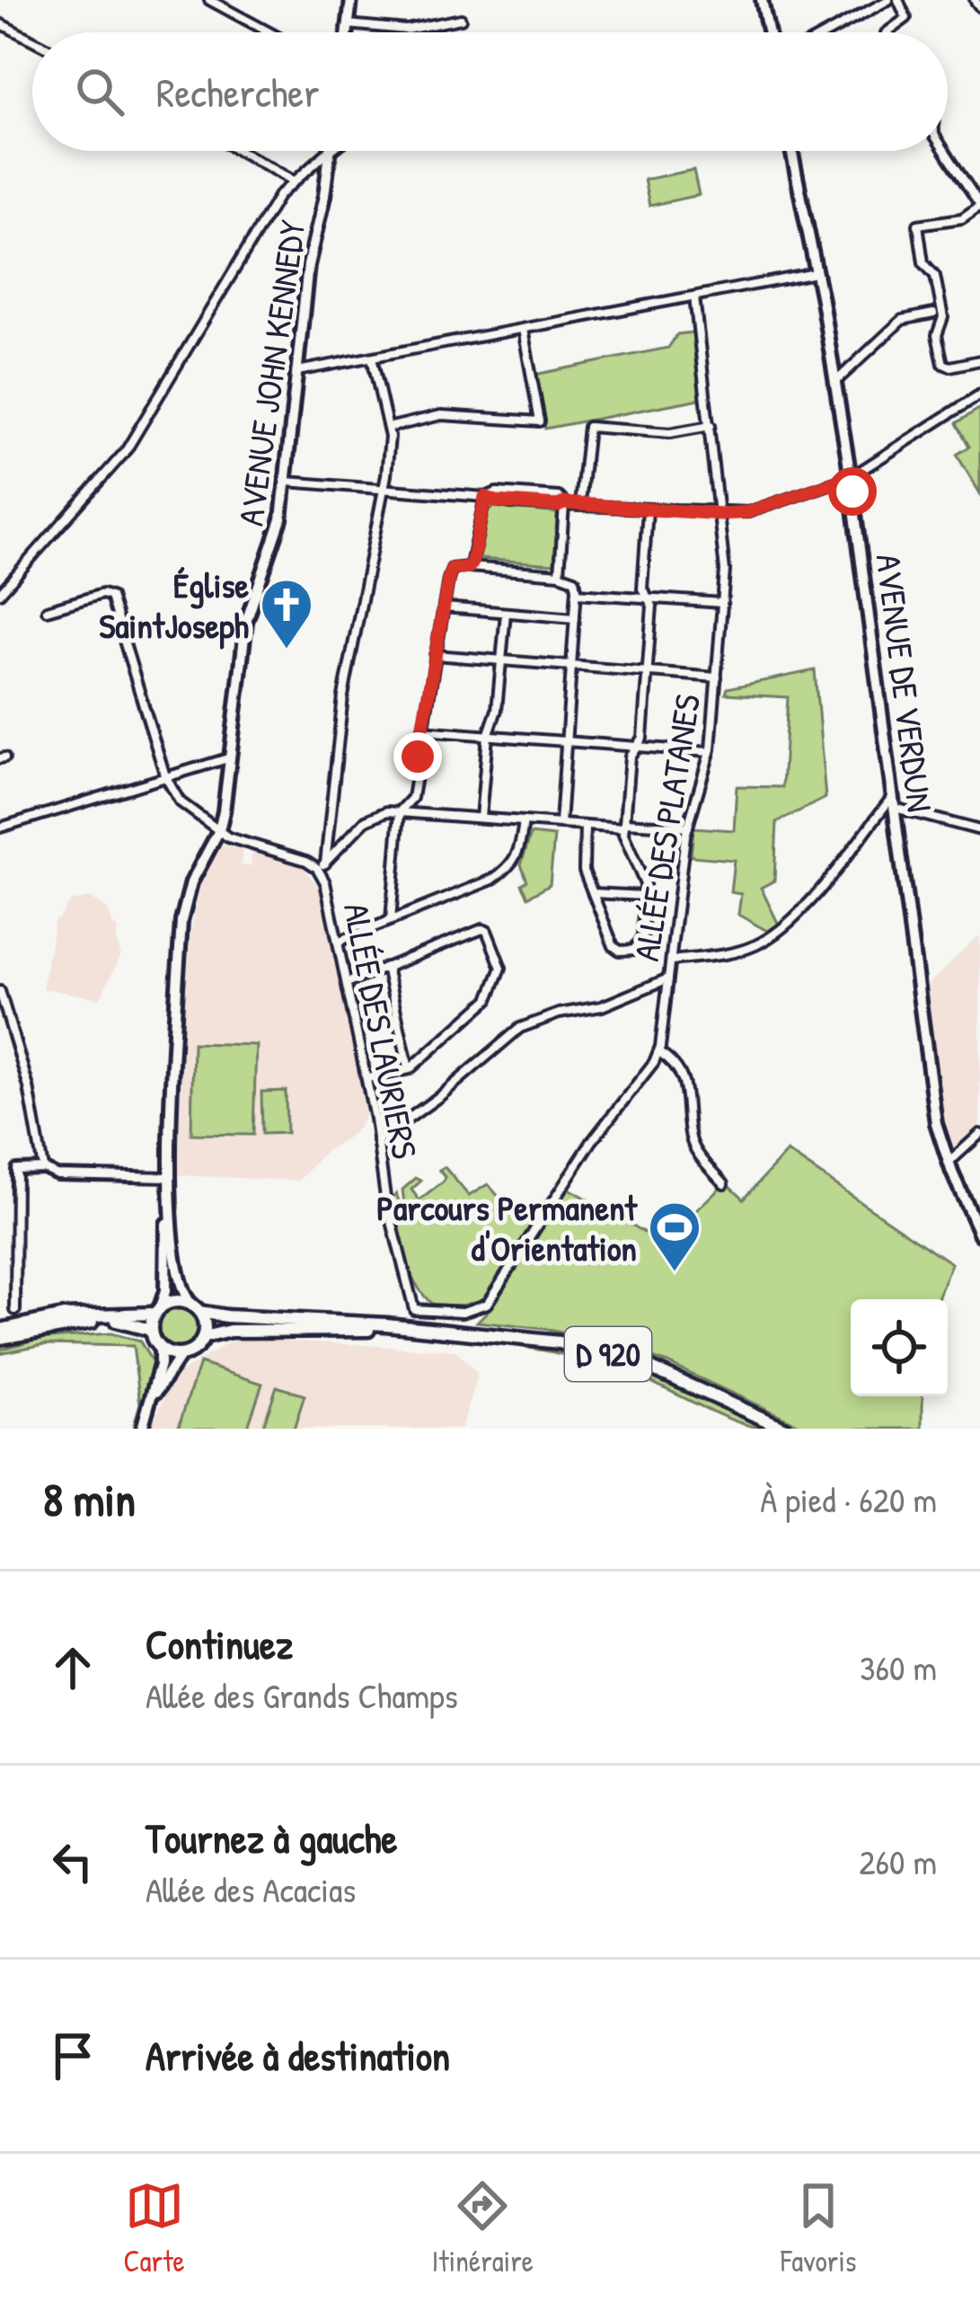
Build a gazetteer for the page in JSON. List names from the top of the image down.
{
  "streets": {
    "main road": ["AVENUE JOHN KENNEDY", "AVENUE DE VERDUN", "D 920"],
    "street": ["ALLÉE DES PLATANES", "ALLÉE DES LAURIERS"]
  },
  "crossings": [
    ["AVENUE JOHN KENNEDY", "ALLÉE DES LAURIERS"],
    ["AVENUE JOHN KENNEDY", "D 920"],
    ["ALLÉE DES PLATANES", "ALLÉE DES LAURIERS"]
  ],
  "places": {
    "church": ["Église SaintJoseph"],
    "sports": ["Parcours Permanent d'Orientation"]
  },
  "page": {
    "search": "Rechercher",
    "heading": ["8 min", "À pied · 620 m"],
    "list": [
      ["Continuez", "Allée des Grands Champs", "360 m"],
      ["Tournez à gauche", "Allée des Acacias", "260 m"],
      "Arrivée à destination"
    ],
    "nav": ["Carte", "Itinéraire", "Favoris"]
  }
}
